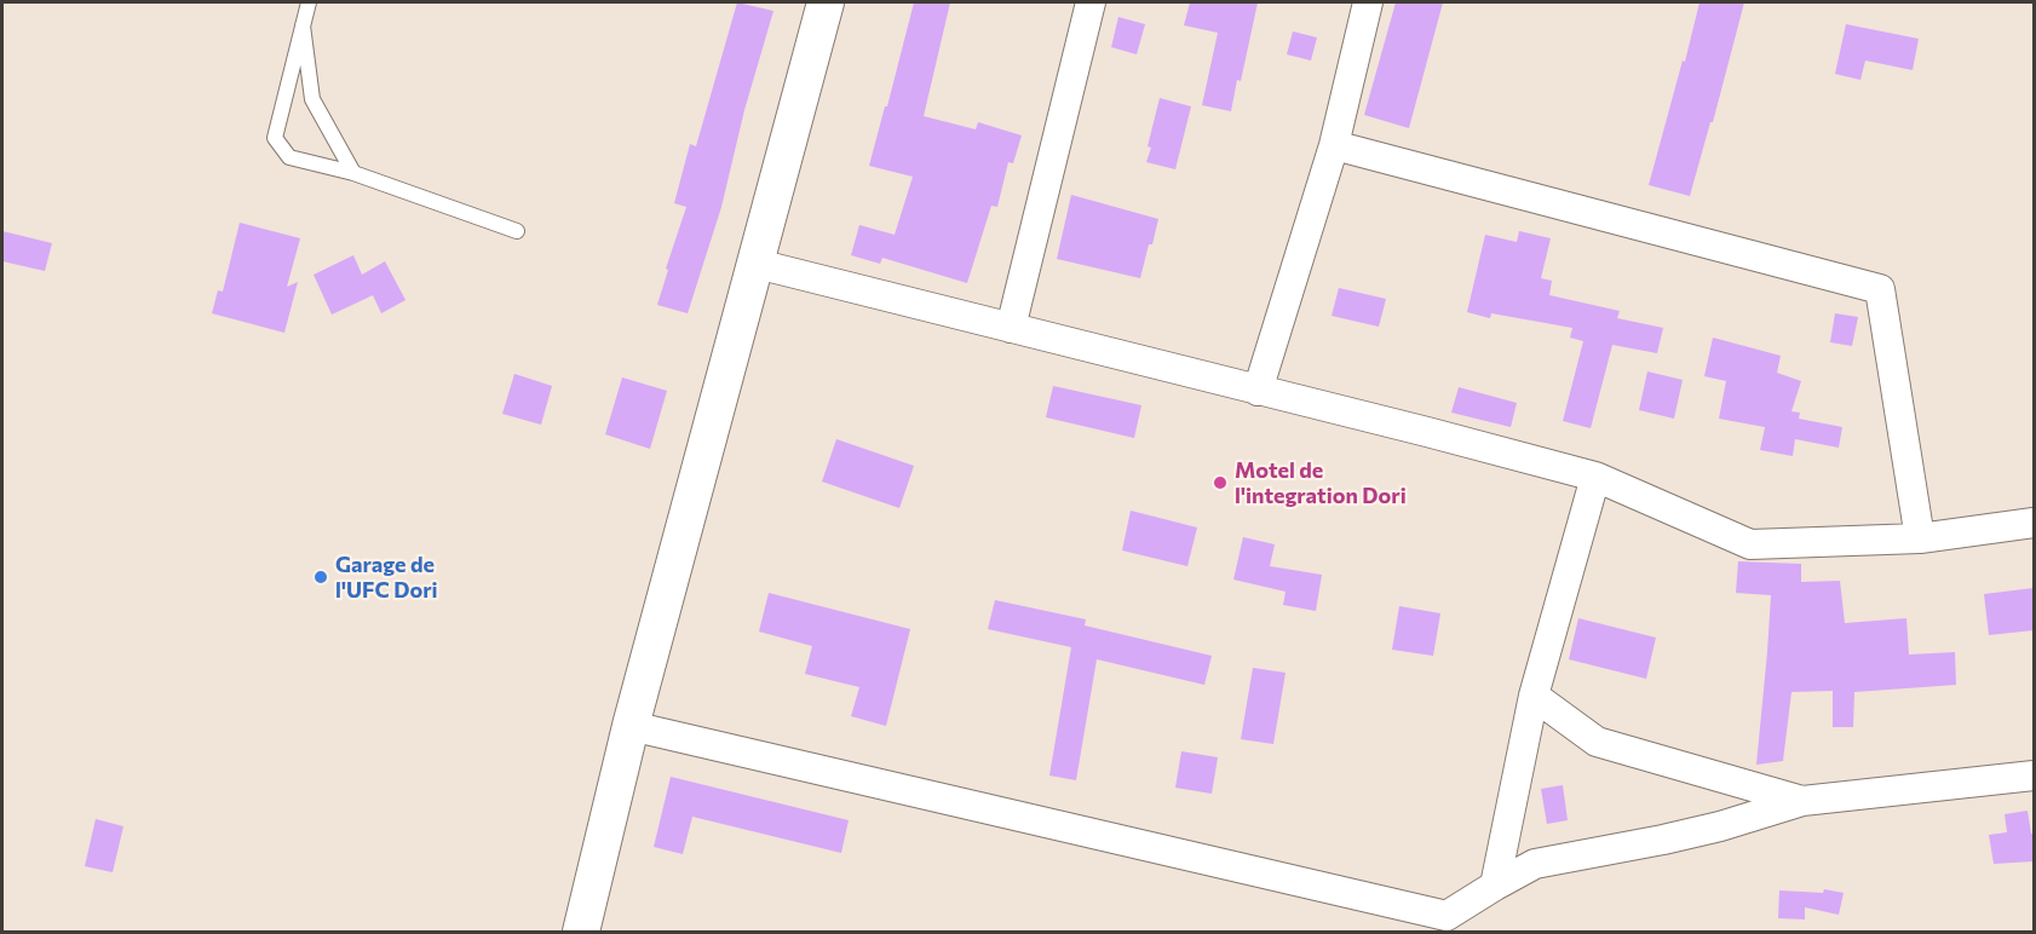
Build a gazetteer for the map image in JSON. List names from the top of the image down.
{
  "places": ["Motel de l'integration Dori", "Garage de l'UFC Dori"]
}
